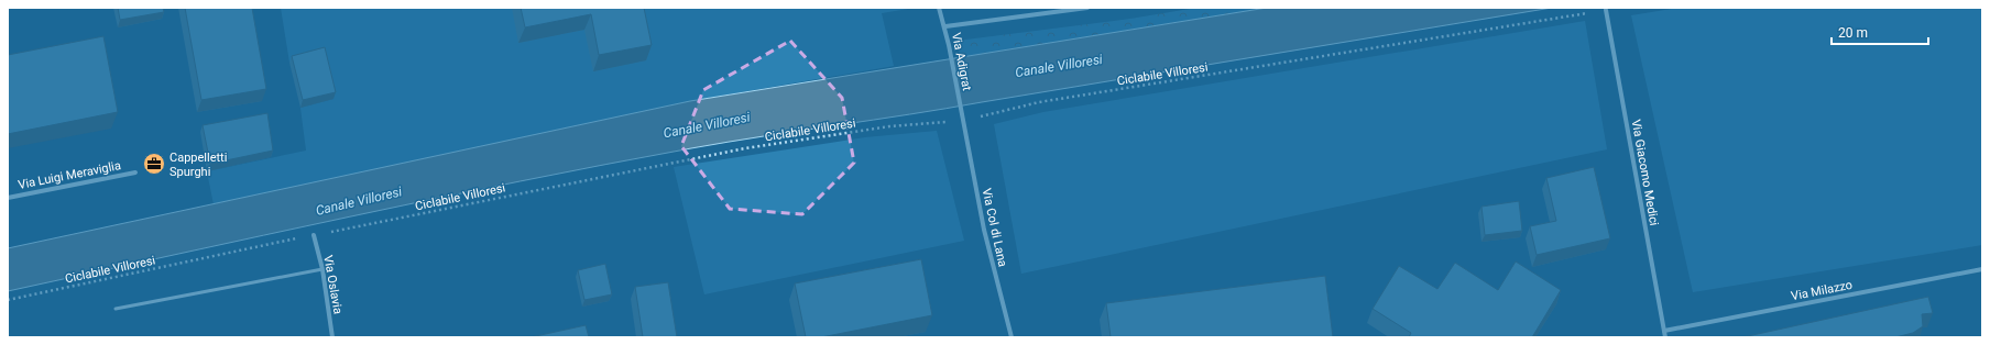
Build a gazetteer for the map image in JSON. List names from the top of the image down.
{
  "streets": {
    "street": [
      "Via Adigrat",
      "Via Giacomo Medici",
      "Via Luigi Meraviglia",
      "Via Col di Lana",
      "Via Oslavia",
      "Via Milazzo"
    ],
    "path": ["Ciclabile Villoresi"]
  },
  "crossings": [
    ["Via Adigrat", "Ciclabile Villoresi"],
    ["Via Adigrat", "Via Col di Lana"],
    ["Ciclabile Villoresi", "Via Giacomo Medici"],
    ["Ciclabile Villoresi", "Via Col di Lana"],
    ["Ciclabile Villoresi", "Via Oslavia"],
    ["Via Giacomo Medici", "Via Milazzo"]
  ],
  "water": ["Canale Villoresi"],
  "places": {
    "office": ["Cappelletti Spurghi"]
  },
  "scale_bar": "20 m"
}
